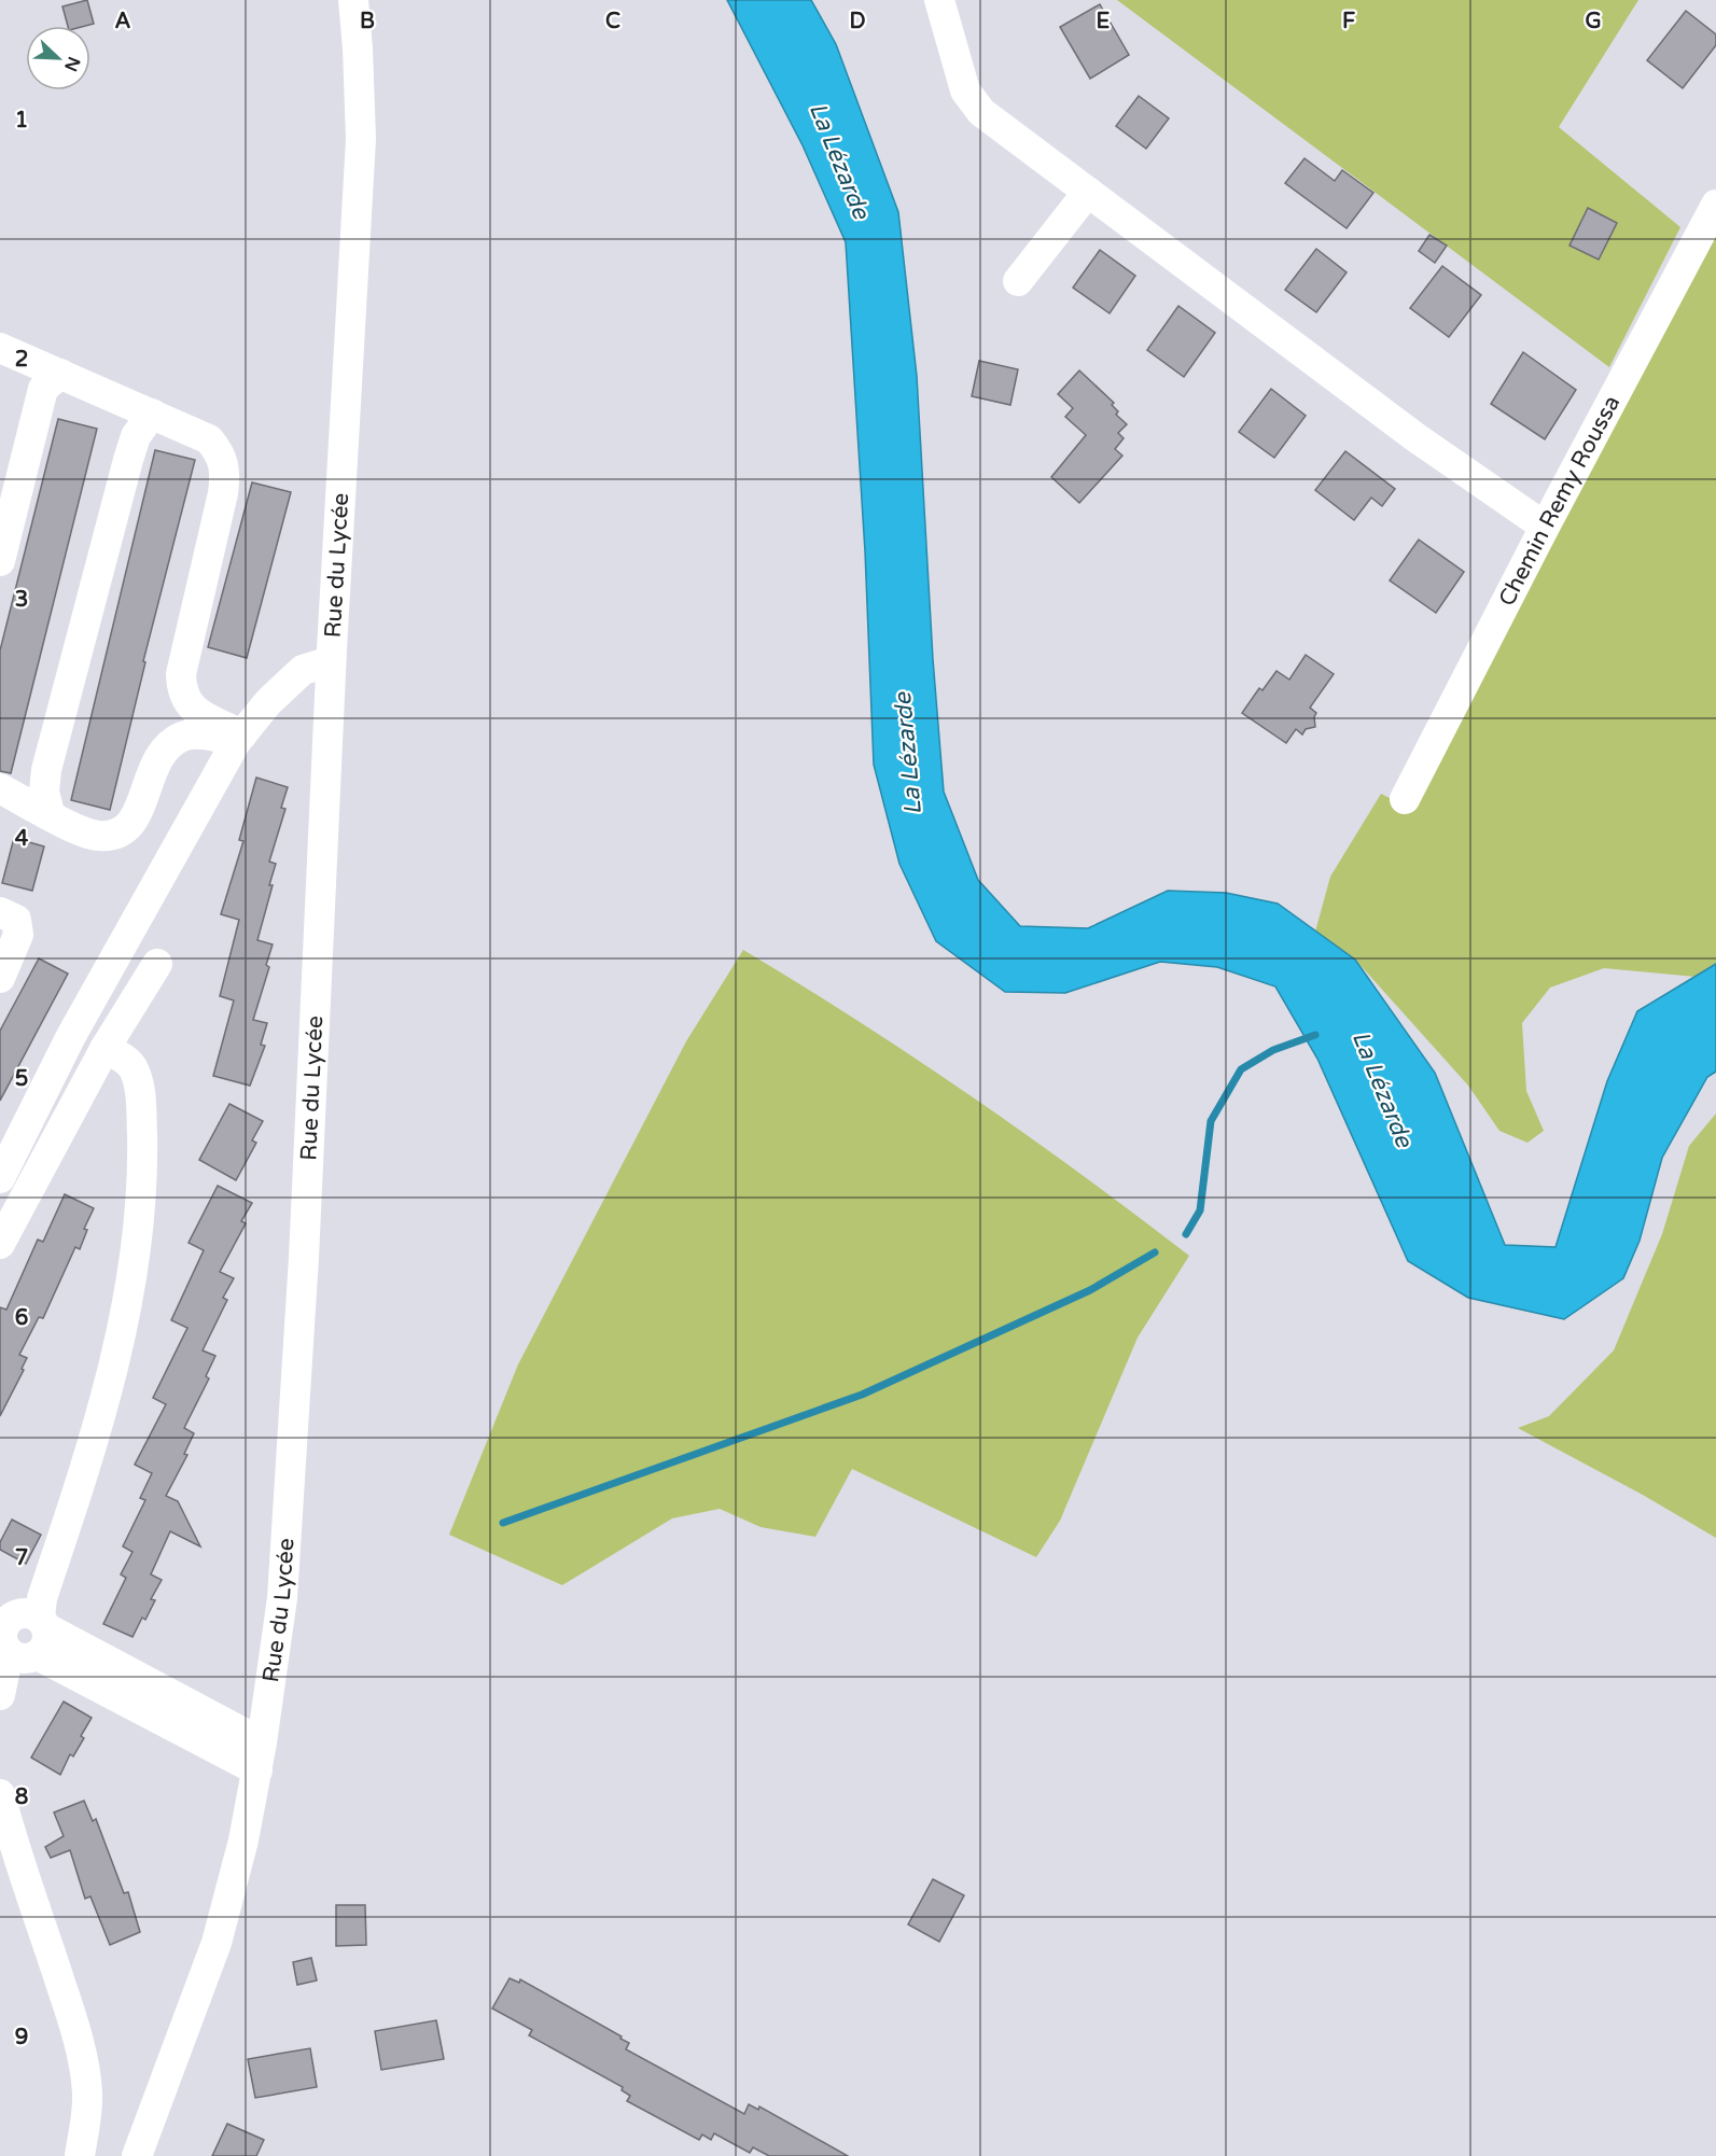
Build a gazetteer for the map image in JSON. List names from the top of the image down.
{
  "streets": {
    "street": ["Chemin Remy Roussa", "Rue du Lycée"]
  },
  "water": ["La Lézarde"],
  "north": "bottom right",
  "grid": {
    "columns": [
      "A",
      "B",
      "C",
      "D",
      "E",
      "F",
      "G"
    ],
    "rows": [
      "1",
      "2",
      "3",
      "4",
      "5",
      "6",
      "7",
      "8",
      "9"
    ]
  }
}
